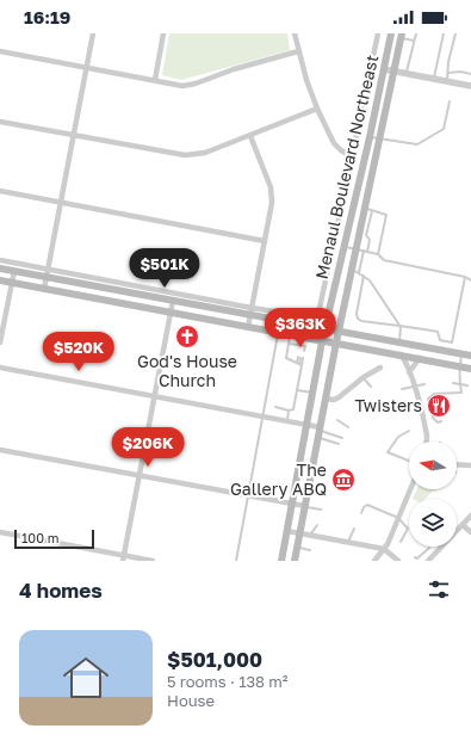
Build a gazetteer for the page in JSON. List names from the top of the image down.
{
  "streets": {
    "main road": ["Menaul Boulevard Northeast"]
  },
  "places": {
    "church": ["God's House Church"],
    "restaurant": ["Twisters"],
    "museum": ["The Gallery ABQ"]
  },
  "scale_bar": "100 m",
  "north": "left",
  "page": {
    "status": "16:19",
    "price": [
      "$501K",
      "$363K",
      "$520K",
      "$206K"
    ],
    "scale": "100 m",
    "heading": "4 homes",
    "list": [
      {
        "name": "$501,000",
        "note": "5 rooms · 138 m² · House"
      }
    ]
  }
}
